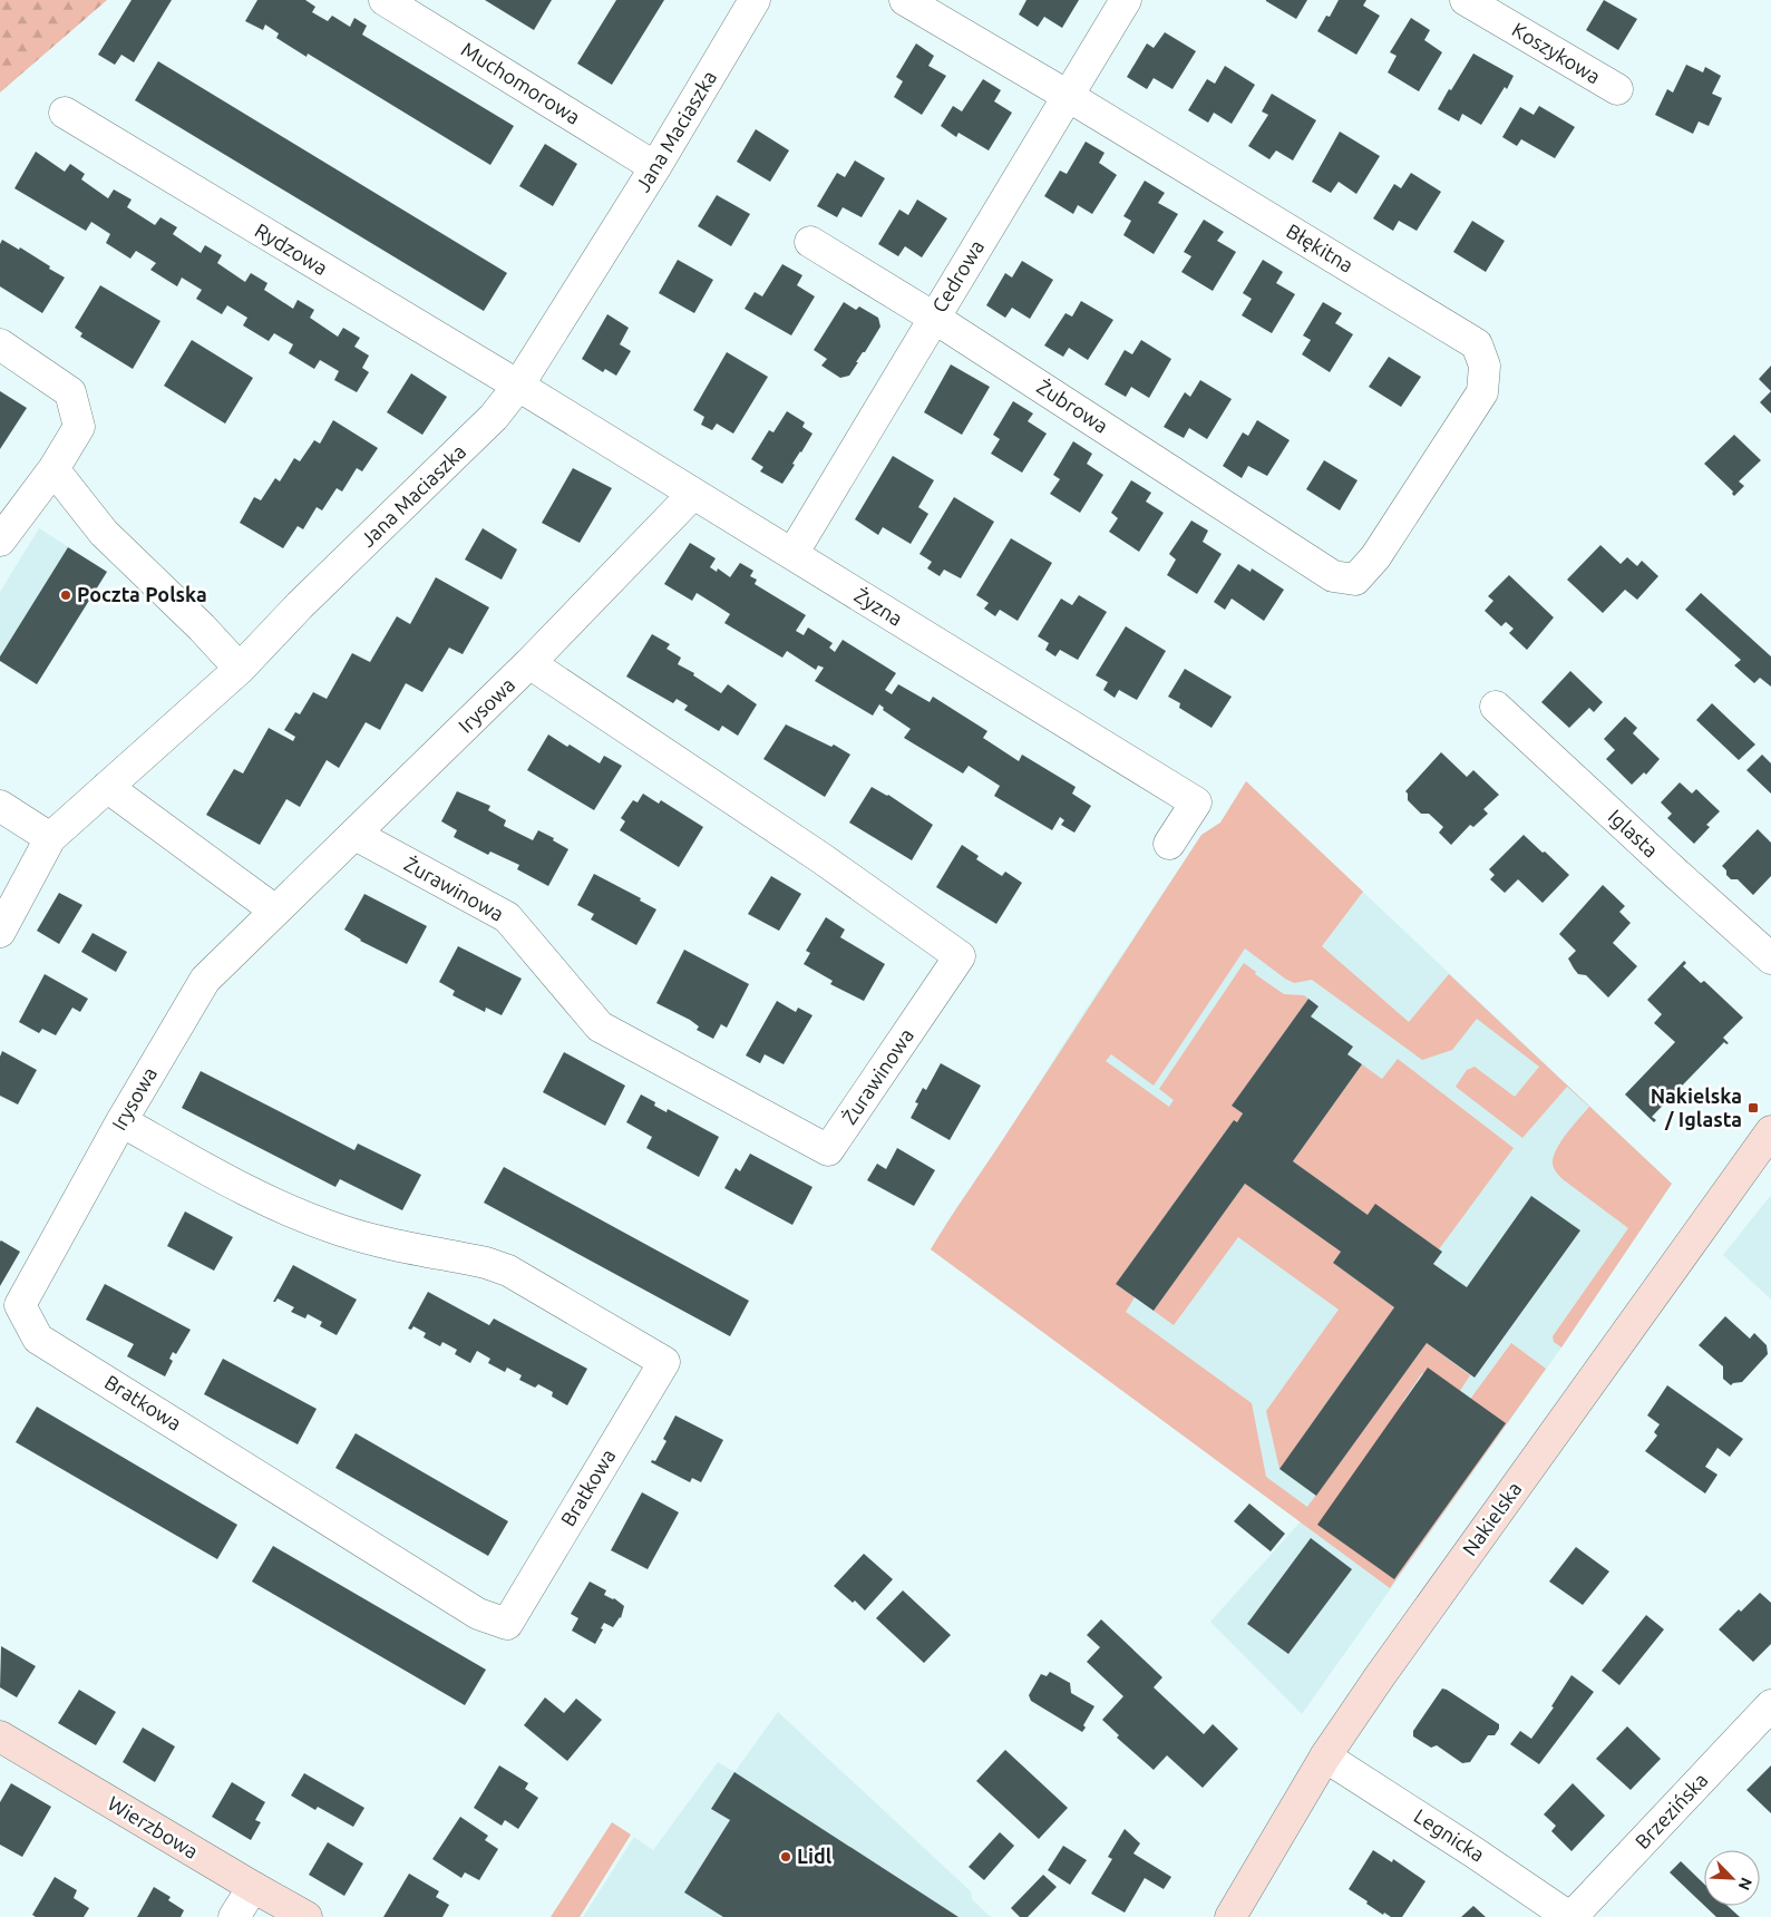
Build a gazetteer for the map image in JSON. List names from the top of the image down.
{
  "streets": {
    "main road": ["Nakielska", "Wierzbowa"],
    "street": [
      "Koszykowa",
      "Muchomorowa",
      "Jana Maciaszka",
      "Błękitna",
      "Rydzowa",
      "Cedrowa",
      "Żubrowa",
      "Żyzna",
      "Irysowa",
      "Iglasta",
      "Żurawinowa",
      "Bratkowa",
      "Brzezińska",
      "Legnicka"
    ]
  },
  "crossings": [
    ["Muchomorowa", "Jana Maciaszka"],
    ["Jana Maciaszka", "Rydzowa"],
    ["Jana Maciaszka", "Żyzna"],
    ["Błękitna", "Cedrowa"],
    ["Błękitna", "Żubrowa"],
    ["Rydzowa", "Żyzna"],
    ["Cedrowa", "Żubrowa"],
    ["Cedrowa", "Żyzna"],
    ["Żyzna", "Irysowa"],
    ["Irysowa", "Żurawinowa"],
    ["Irysowa", "Bratkowa"],
    ["Nakielska", "Legnicka"],
    ["Brzezińska", "Legnicka"]
  ],
  "places": {
    "other": ["Poczta Polska", "Lidl"],
    "transit": ["Nakielska / Iglasta"]
  },
  "north": "bottom right"
}
